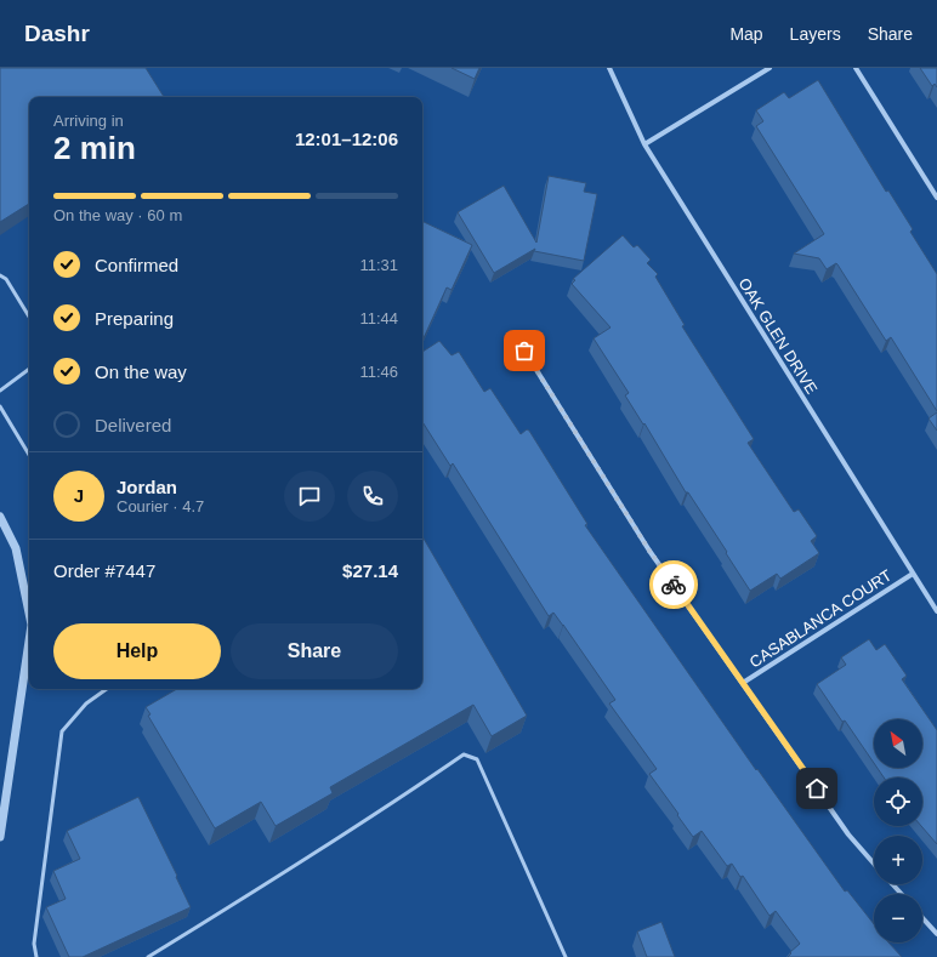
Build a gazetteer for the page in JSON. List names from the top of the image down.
{
  "streets": {
    "street": ["OAK GLEN DRIVE", "CASABLANCA COURT"]
  },
  "crossings": [
    ["OAK GLEN DRIVE", "CASABLANCA COURT"]
  ],
  "north": "top left",
  "page": {
    "header": "Dashr",
    "nav": ["Map", "Layers", "Share"],
    "heading": ["2 min", "Arriving in", "12:01–12:06"],
    "panel": [
      "Jordan",
      "Courier · 4.7",
      "Order #7447",
      "$27.14"
    ],
    "bar": "On the way · 60 m",
    "list": [
      ["Confirmed", "11:31"],
      ["Preparing", "11:44"],
      ["On the way", "11:46"],
      "Delivered"
    ],
    "round": "J",
    "buttons": ["Help", "Share"],
    "map_buttons": ["+", "−"]
  }
}
